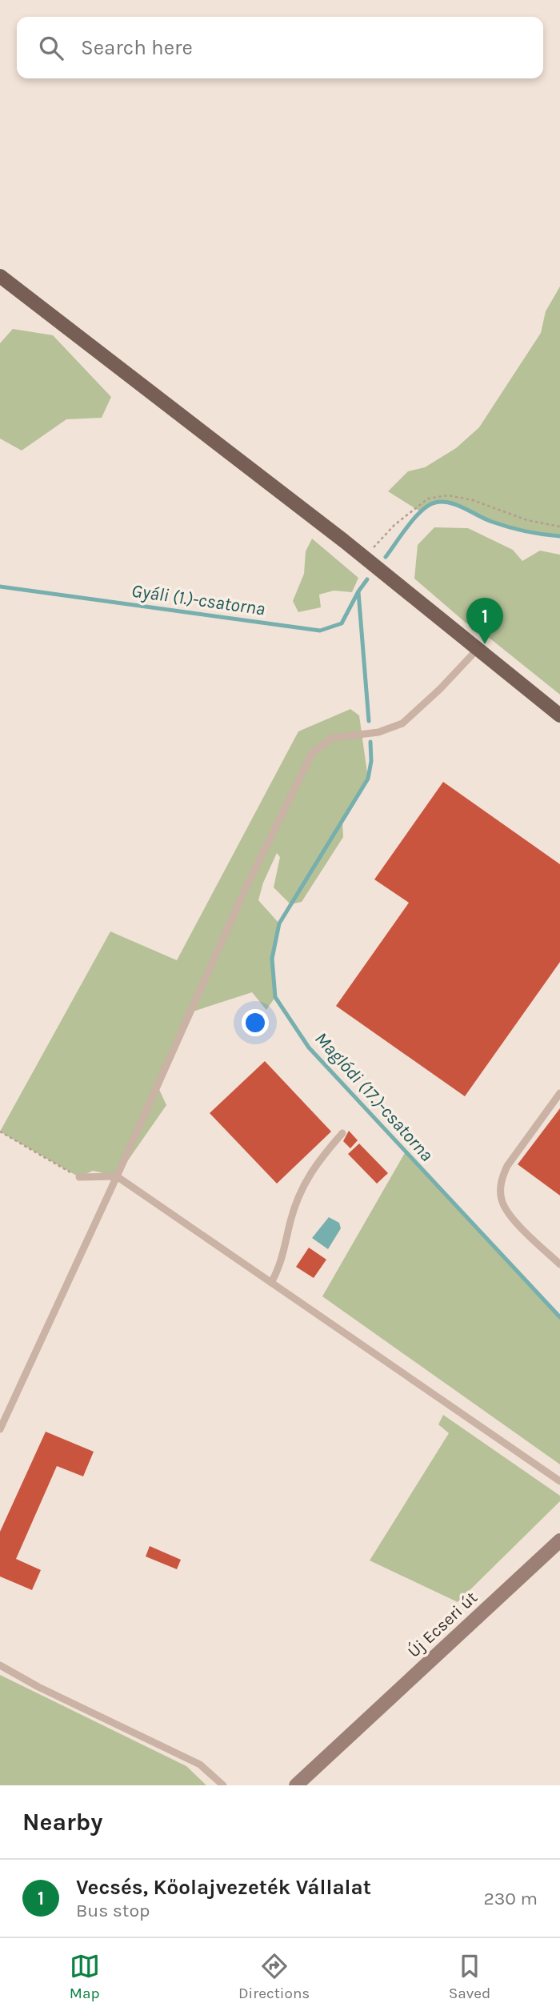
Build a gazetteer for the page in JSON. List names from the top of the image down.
{
  "streets": {
    "main road": ["Új Ecseri út"]
  },
  "water": ["Gyáli (1.)-csatorna", "Maglódi (17.)-csatorna"],
  "page": {
    "search": "Search here",
    "pins": "1",
    "heading": "Nearby",
    "list": [
      {
        "mark": "1",
        "name": "Vecsés, Kőolajvezeték Vállalat",
        "note": "Bus stop",
        "value": "230 m"
      }
    ],
    "nav": ["Map", "Directions", "Saved"]
  }
}
